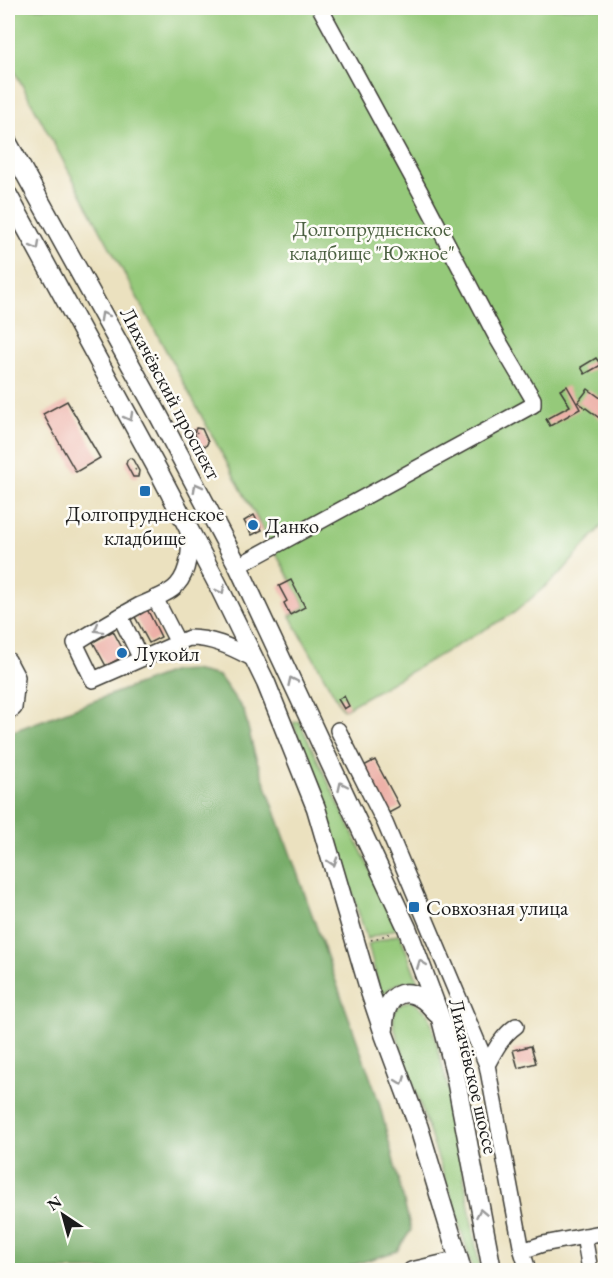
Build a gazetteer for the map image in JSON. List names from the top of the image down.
{
  "streets": {
    "main road": ["Лихачёвский проспект", "Лихачёвское шоссе"]
  },
  "crossings": [
    ["Лихачёвский проспект", "Лихачёвское шоссе"]
  ],
  "parks": ["Долгопрудненское кладбище \"Южное\""],
  "places": {
    "transit": ["Долгопрудненское кладбище", "Совхозная улица"],
    "other": ["Данко", "Лукойл"]
  },
  "north": "top left"
}
